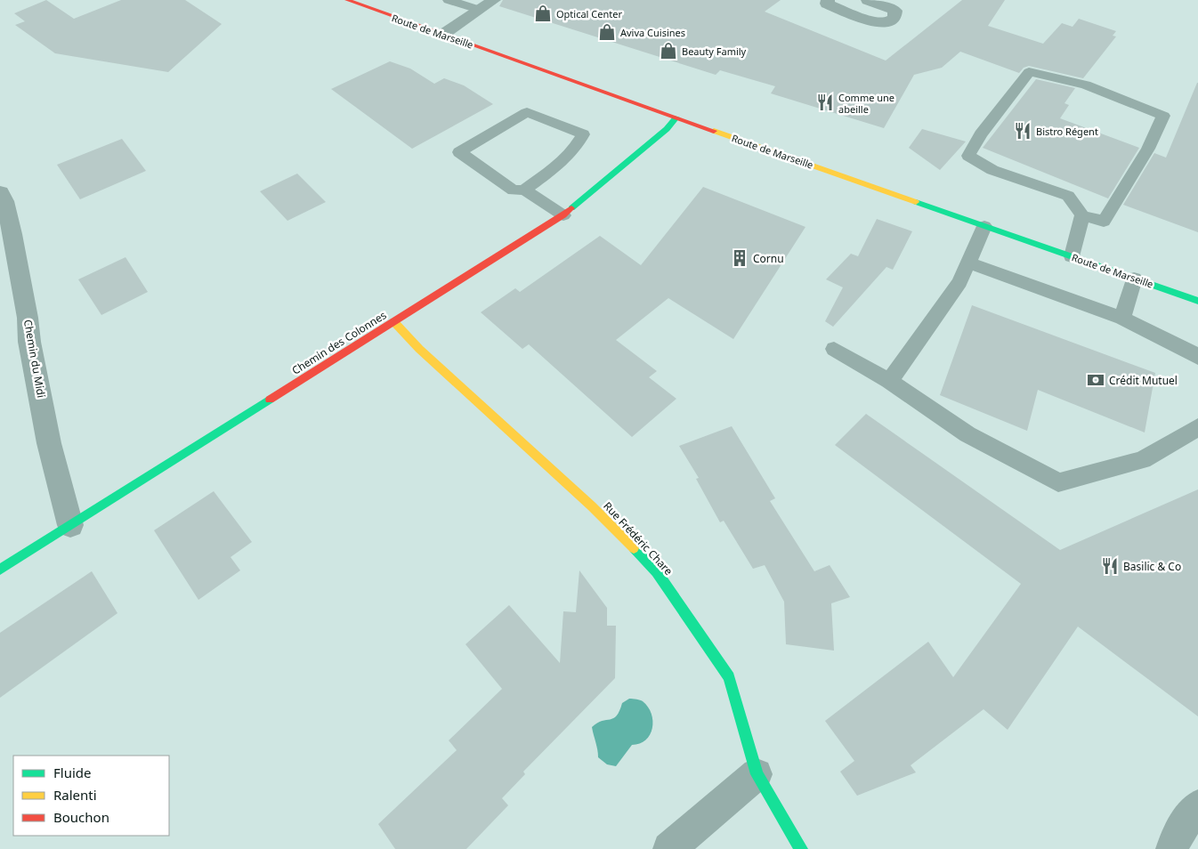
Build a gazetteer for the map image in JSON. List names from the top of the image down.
{
  "streets": {
    "street": [
      "Route de Marseille",
      "Chemin des Colonnes",
      "Chemin du Midi",
      "Rue Frédéric Chare"
    ]
  },
  "crossings": [
    ["Route de Marseille", "Chemin des Colonnes"],
    ["Chemin des Colonnes", "Chemin du Midi"],
    ["Chemin des Colonnes", "Rue Frédéric Chare"]
  ],
  "places": {
    "shop": ["Optical Center", "Aviva Cuisines", "Beauty Family"],
    "restaurant": ["Comme une abeille", "Bistro Régent", "Basilic & Co"],
    "building": ["Cornu"],
    "bank": ["Crédit Mutuel"]
  },
  "legend": ["Fluide", "Ralenti", "Bouchon"]
}
